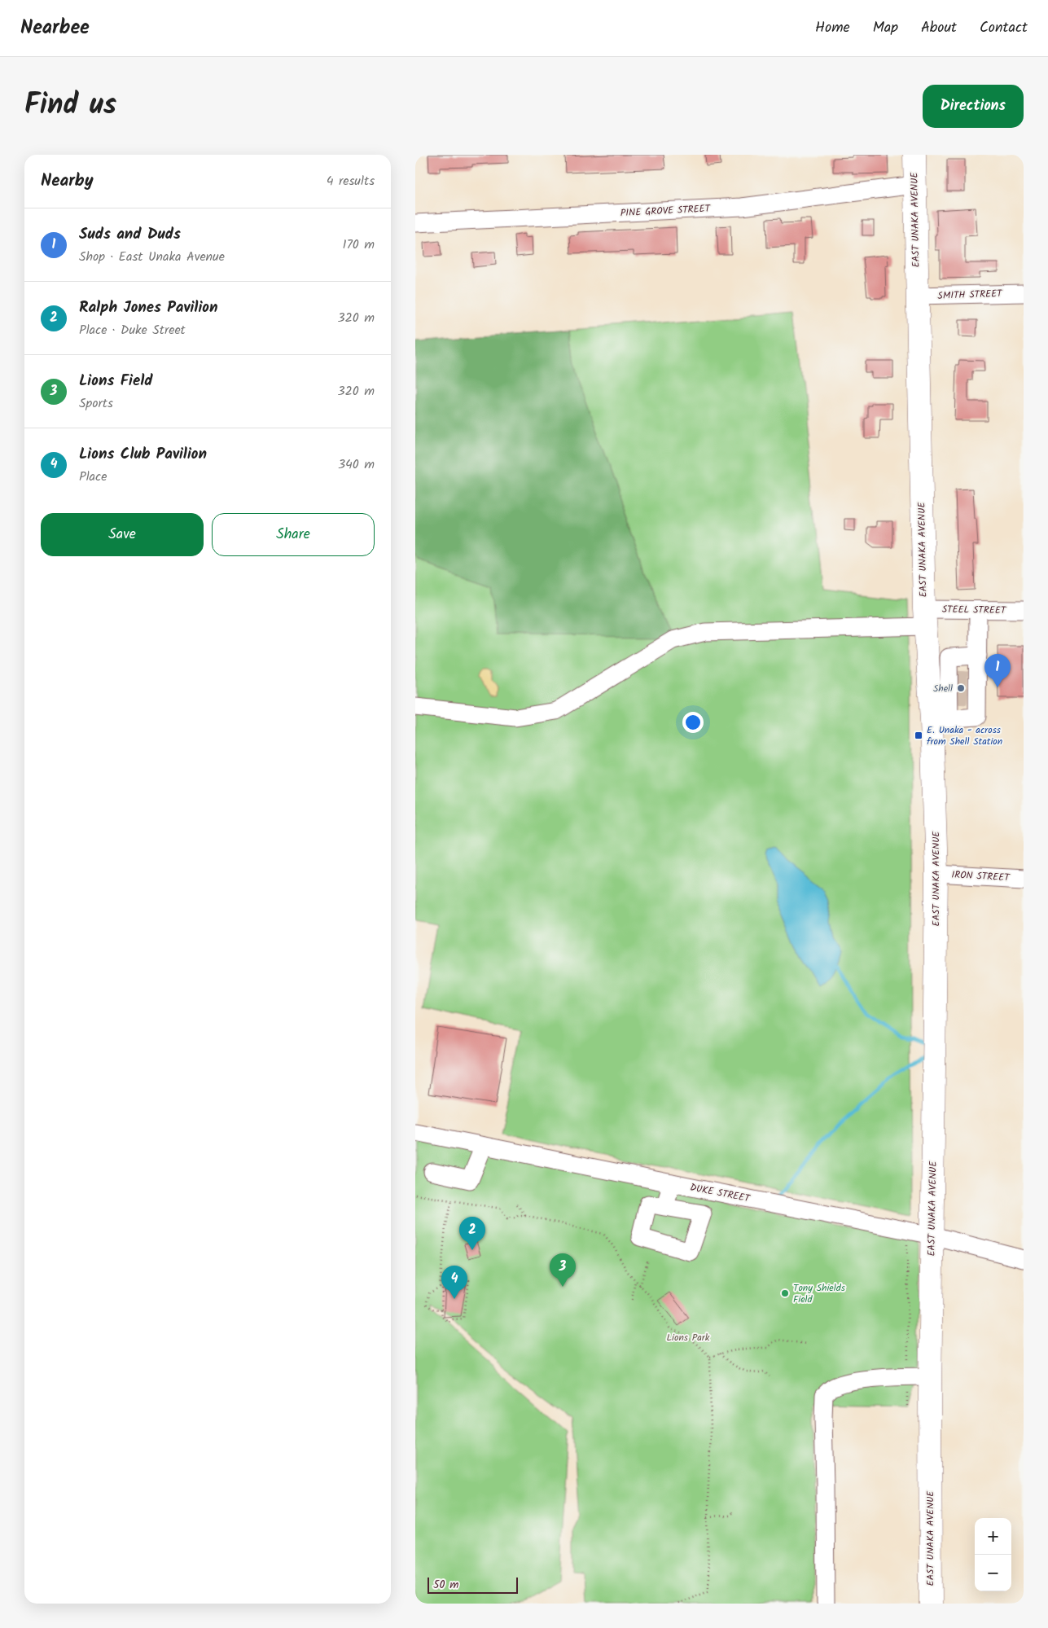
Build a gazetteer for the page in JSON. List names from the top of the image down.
{
  "streets": {
    "main road": ["EAST UNAKA AVENUE"],
    "street": [
      "PINE GROVE STREET",
      "SMITH STREET",
      "STEEL STREET",
      "IRON STREET",
      "DUKE STREET"
    ]
  },
  "crossings": [
    ["PINE GROVE STREET", "EAST UNAKA AVENUE"],
    ["EAST UNAKA AVENUE", "SMITH STREET"],
    ["EAST UNAKA AVENUE", "STEEL STREET"],
    ["EAST UNAKA AVENUE", "IRON STREET"],
    ["EAST UNAKA AVENUE", "DUKE STREET"]
  ],
  "parks": ["Lions Park"],
  "places": {
    "other": ["Shell", "Tony Shields Field"],
    "transit": ["E. Unaka - across from Shell Station"]
  },
  "scale_bar": "50 m",
  "page": {
    "header": "Nearbee",
    "nav": [
      "Home",
      "Map",
      "About",
      "Contact"
    ],
    "title": "Find us",
    "buttons": [
      "Directions",
      ["Save", "Share"]
    ],
    "heading": ["Nearby", "4 results"],
    "list": [
      {
        "mark": "1",
        "name": "Suds and Duds",
        "note": "Shop · East Unaka Avenue",
        "value": "170 m"
      },
      {
        "mark": "2",
        "name": "Ralph Jones Pavilion",
        "note": "Place · Duke Street",
        "value": "320 m"
      },
      {
        "mark": "3",
        "name": "Lions Field",
        "note": "Sports",
        "value": "320 m"
      },
      {
        "mark": "4",
        "name": "Lions Club Pavilion",
        "note": "Place",
        "value": "340 m"
      }
    ],
    "pins": [
      "1",
      "2",
      "3",
      "4"
    ],
    "map_buttons": ["+", "−"],
    "scale": "50 m"
  }
}
